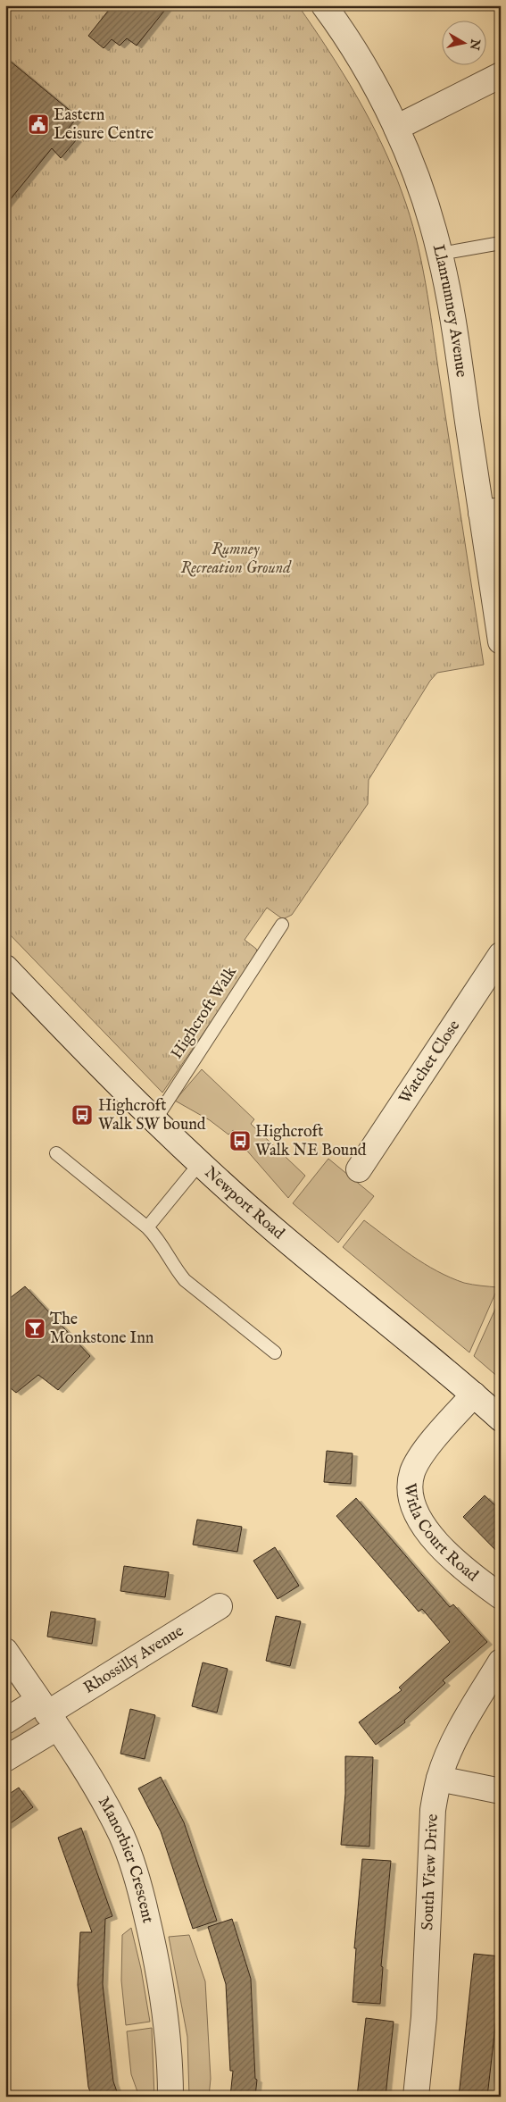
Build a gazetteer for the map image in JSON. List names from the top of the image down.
{
  "streets": {
    "street": [
      "Llanrumney Avenue",
      "Watchet Close",
      "Newport Road",
      "Witla Court Road",
      "Rhossilly Avenue",
      "Manorbier Crescent",
      "South View Drive"
    ],
    "lane": ["Highcroft Walk"]
  },
  "crossings": [
    ["Highcroft Walk", "Newport Road"],
    ["Newport Road", "Witla Court Road"],
    ["Rhossilly Avenue", "Manorbier Crescent"]
  ],
  "parks": ["Rumney Recreation Ground"],
  "places": {
    "public building": ["Eastern Leisure Centre"],
    "bus stop": ["Highcroft Walk SW bound", "Highcroft Walk NE Bound"],
    "bar": ["The Monkstone Inn"]
  },
  "north": "right"
}
